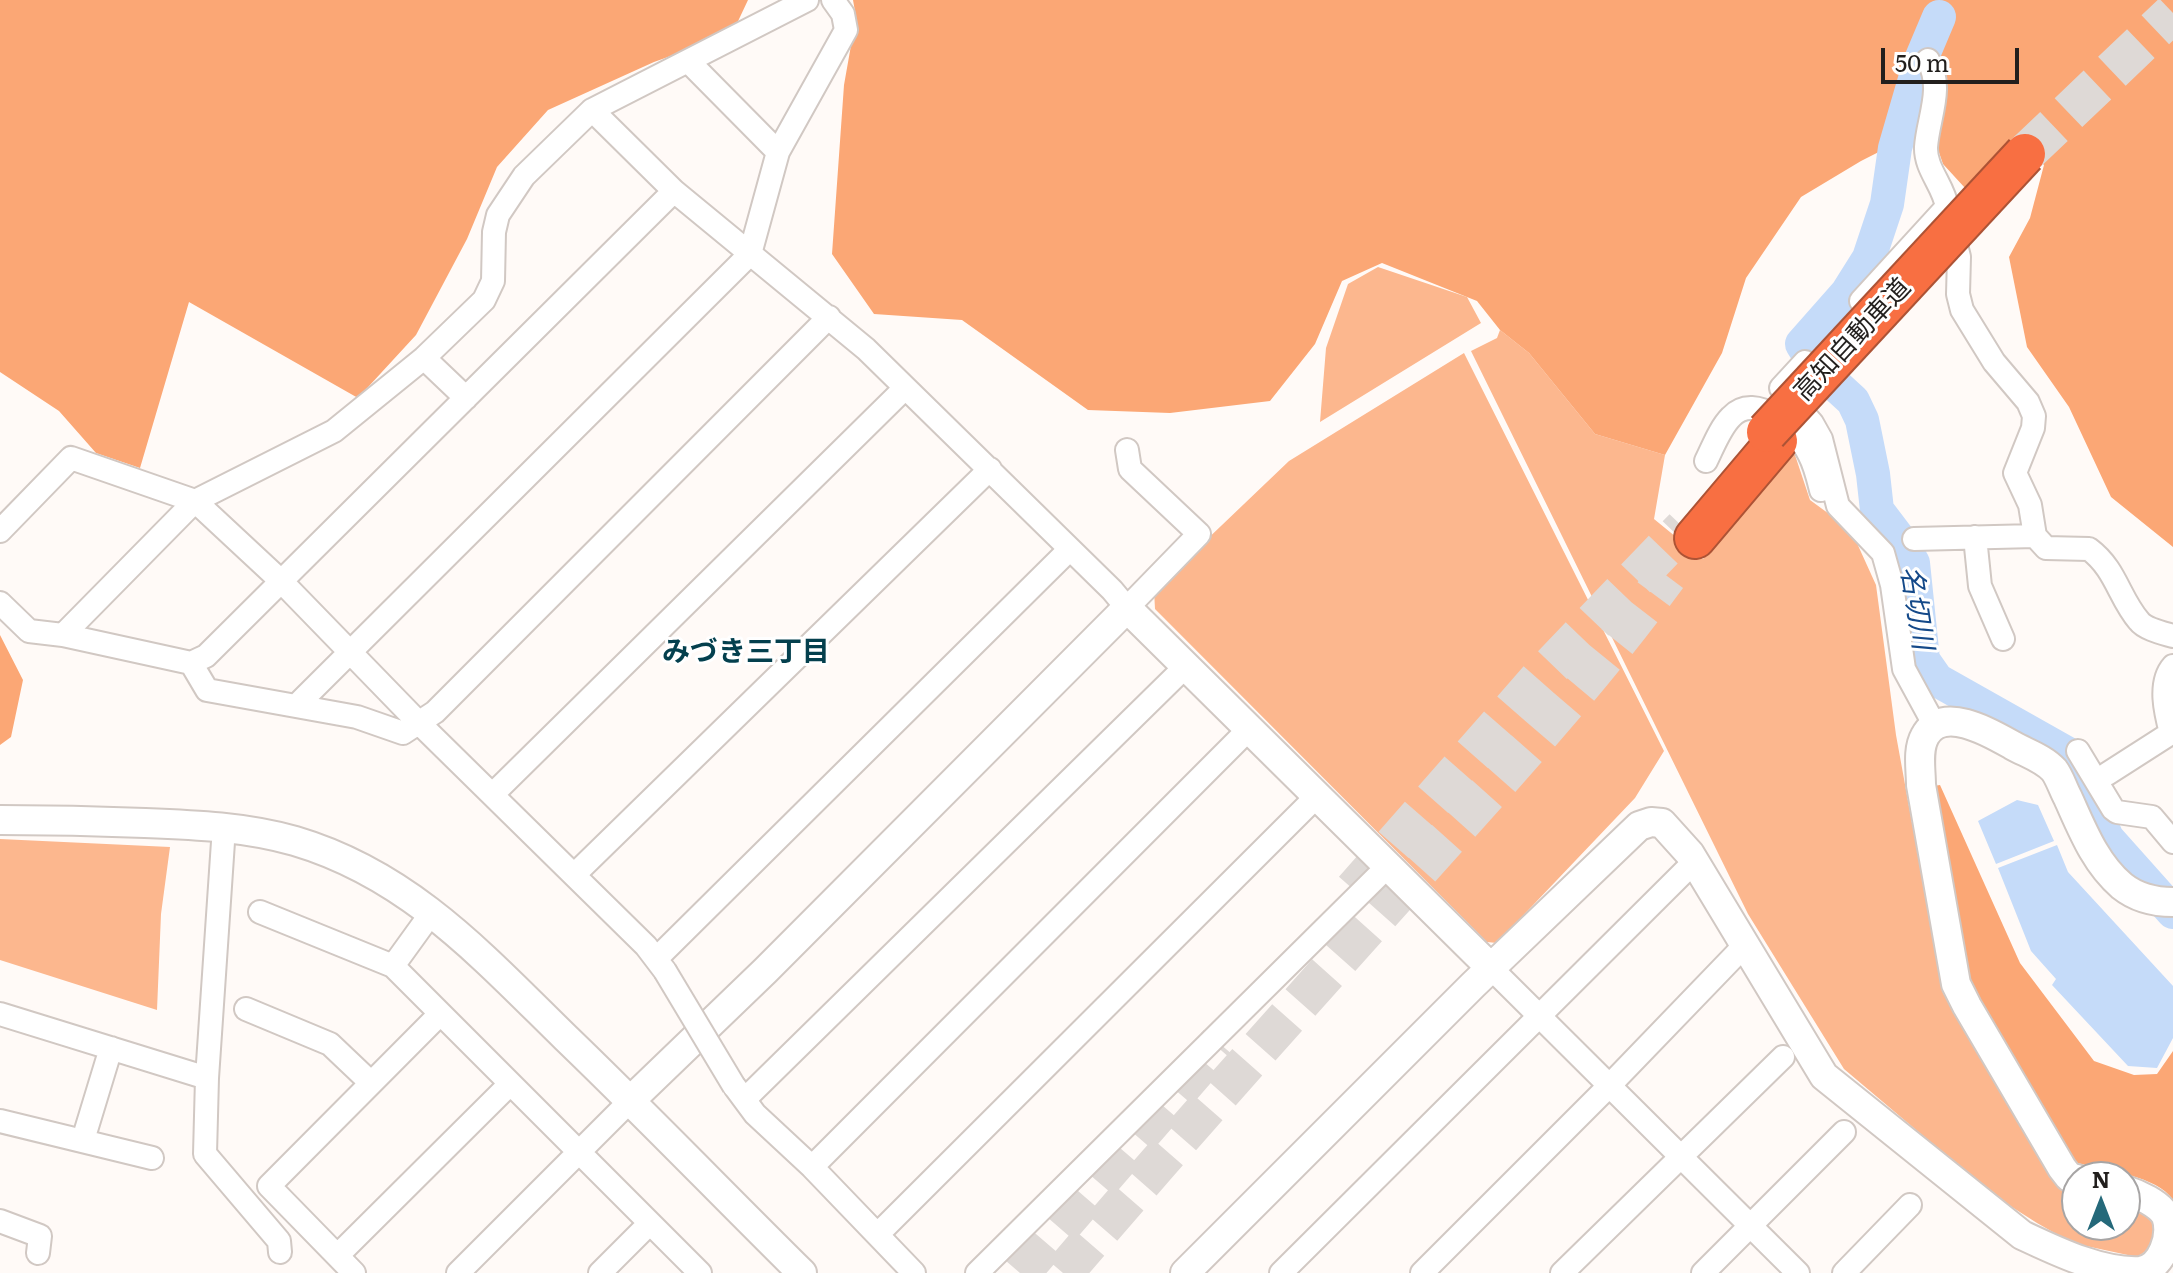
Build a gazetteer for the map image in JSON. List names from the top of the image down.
{
  "streets": {
    "highway": ["高知自動車道"]
  },
  "districts": ["みづき三丁目"],
  "water": ["名切川"],
  "scale_bar": "50 m",
  "north": "top"
}
